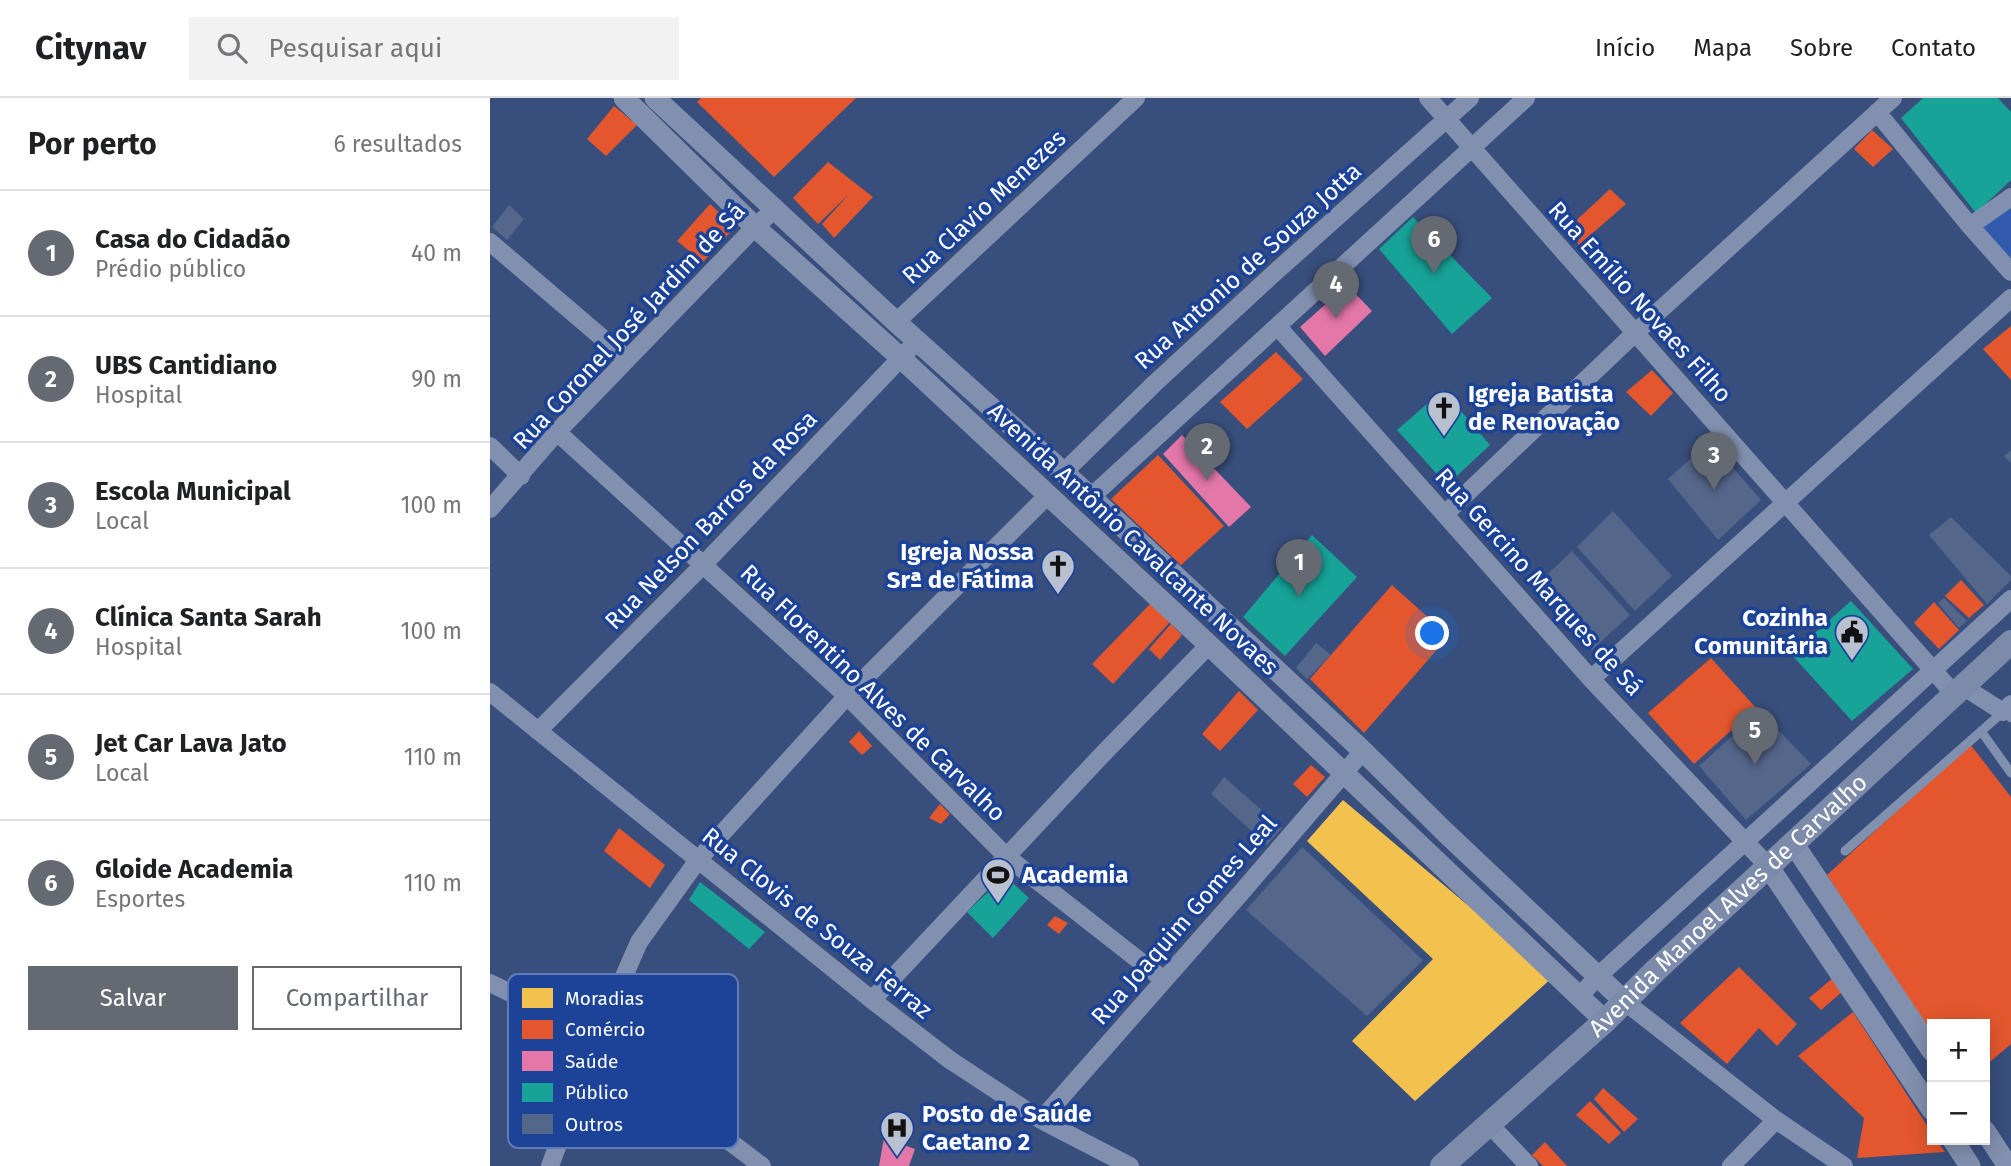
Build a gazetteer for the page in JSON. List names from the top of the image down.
{
  "streets": {
    "main road": ["Avenida Manoel Alves de Carvalho"],
    "street": [
      "Rua Clavio Menezes",
      "Rua Antonio de Souza Jotta",
      "Rua Emílio Novaes Filho",
      "Rua Coronel José Jardim de Sá",
      "Rua Nelson Barros da Rosa",
      "Avenida Antônio Cavalcante Novaes",
      "Rua Gercino Marques de Sá",
      "Rua Florentino Alves de Carvalho",
      "Rua Joaquim Gomes Leal",
      "Rua Clovis de Souza Ferraz"
    ]
  },
  "crossings": [
    ["Rua Antonio de Souza Jotta", "Rua Emílio Novaes Filho"],
    ["Rua Emílio Novaes Filho", "Avenida Manoel Alves de Carvalho"],
    ["Rua Coronel José Jardim de Sá", "Avenida Antônio Cavalcante Novaes"],
    ["Rua Coronel José Jardim de Sá", "Rua Florentino Alves de Carvalho"],
    ["Rua Nelson Barros da Rosa", "Avenida Antônio Cavalcante Novaes"],
    ["Rua Nelson Barros da Rosa", "Rua Florentino Alves de Carvalho"],
    ["Rua Nelson Barros da Rosa", "Rua Clovis de Souza Ferraz"],
    ["Avenida Antônio Cavalcante Novaes", "Avenida Manoel Alves de Carvalho"],
    ["Avenida Antônio Cavalcante Novaes", "Rua Joaquim Gomes Leal"],
    ["Rua Gercino Marques de Sá", "Avenida Manoel Alves de Carvalho"],
    ["Rua Florentino Alves de Carvalho", "Rua Joaquim Gomes Leal"],
    ["Rua Joaquim Gomes Leal", "Rua Clovis de Souza Ferraz"]
  ],
  "places": {
    "church": ["Igreja Batista de Renovação", "Igreja Nossa Srª de Fátima"],
    "public building": ["Cozinha Comunitária"],
    "sports": ["Academia"],
    "hospital": ["Posto de Saúde Caetano 2"]
  },
  "legend": [
    "Moradias",
    "Comércio",
    "Saúde",
    "Público",
    "Outros"
  ],
  "page": {
    "header": "Citynav",
    "search": "Pesquisar aqui",
    "nav": [
      "Início",
      "Mapa",
      "Sobre",
      "Contato"
    ],
    "heading": ["Por perto", "6 resultados"],
    "list": [
      {
        "mark": "1",
        "name": "Casa do Cidadão",
        "note": "Prédio público",
        "value": "40 m"
      },
      {
        "mark": "2",
        "name": "UBS Cantidiano",
        "note": "Hospital",
        "value": "90 m"
      },
      {
        "mark": "3",
        "name": "Escola Municipal",
        "note": "Local",
        "value": "100 m"
      },
      {
        "mark": "4",
        "name": "Clínica Santa Sarah",
        "note": "Hospital",
        "value": "100 m"
      },
      {
        "mark": "5",
        "name": "Jet Car Lava Jato",
        "note": "Local",
        "value": "110 m"
      },
      {
        "mark": "6",
        "name": "Gloide Academia",
        "note": "Esportes",
        "value": "110 m"
      }
    ],
    "pins": [
      "6",
      "4",
      "2",
      "3",
      "1",
      "5"
    ],
    "buttons": ["Salvar", "Compartilhar"],
    "map_buttons": ["+", "−"]
  }
}
